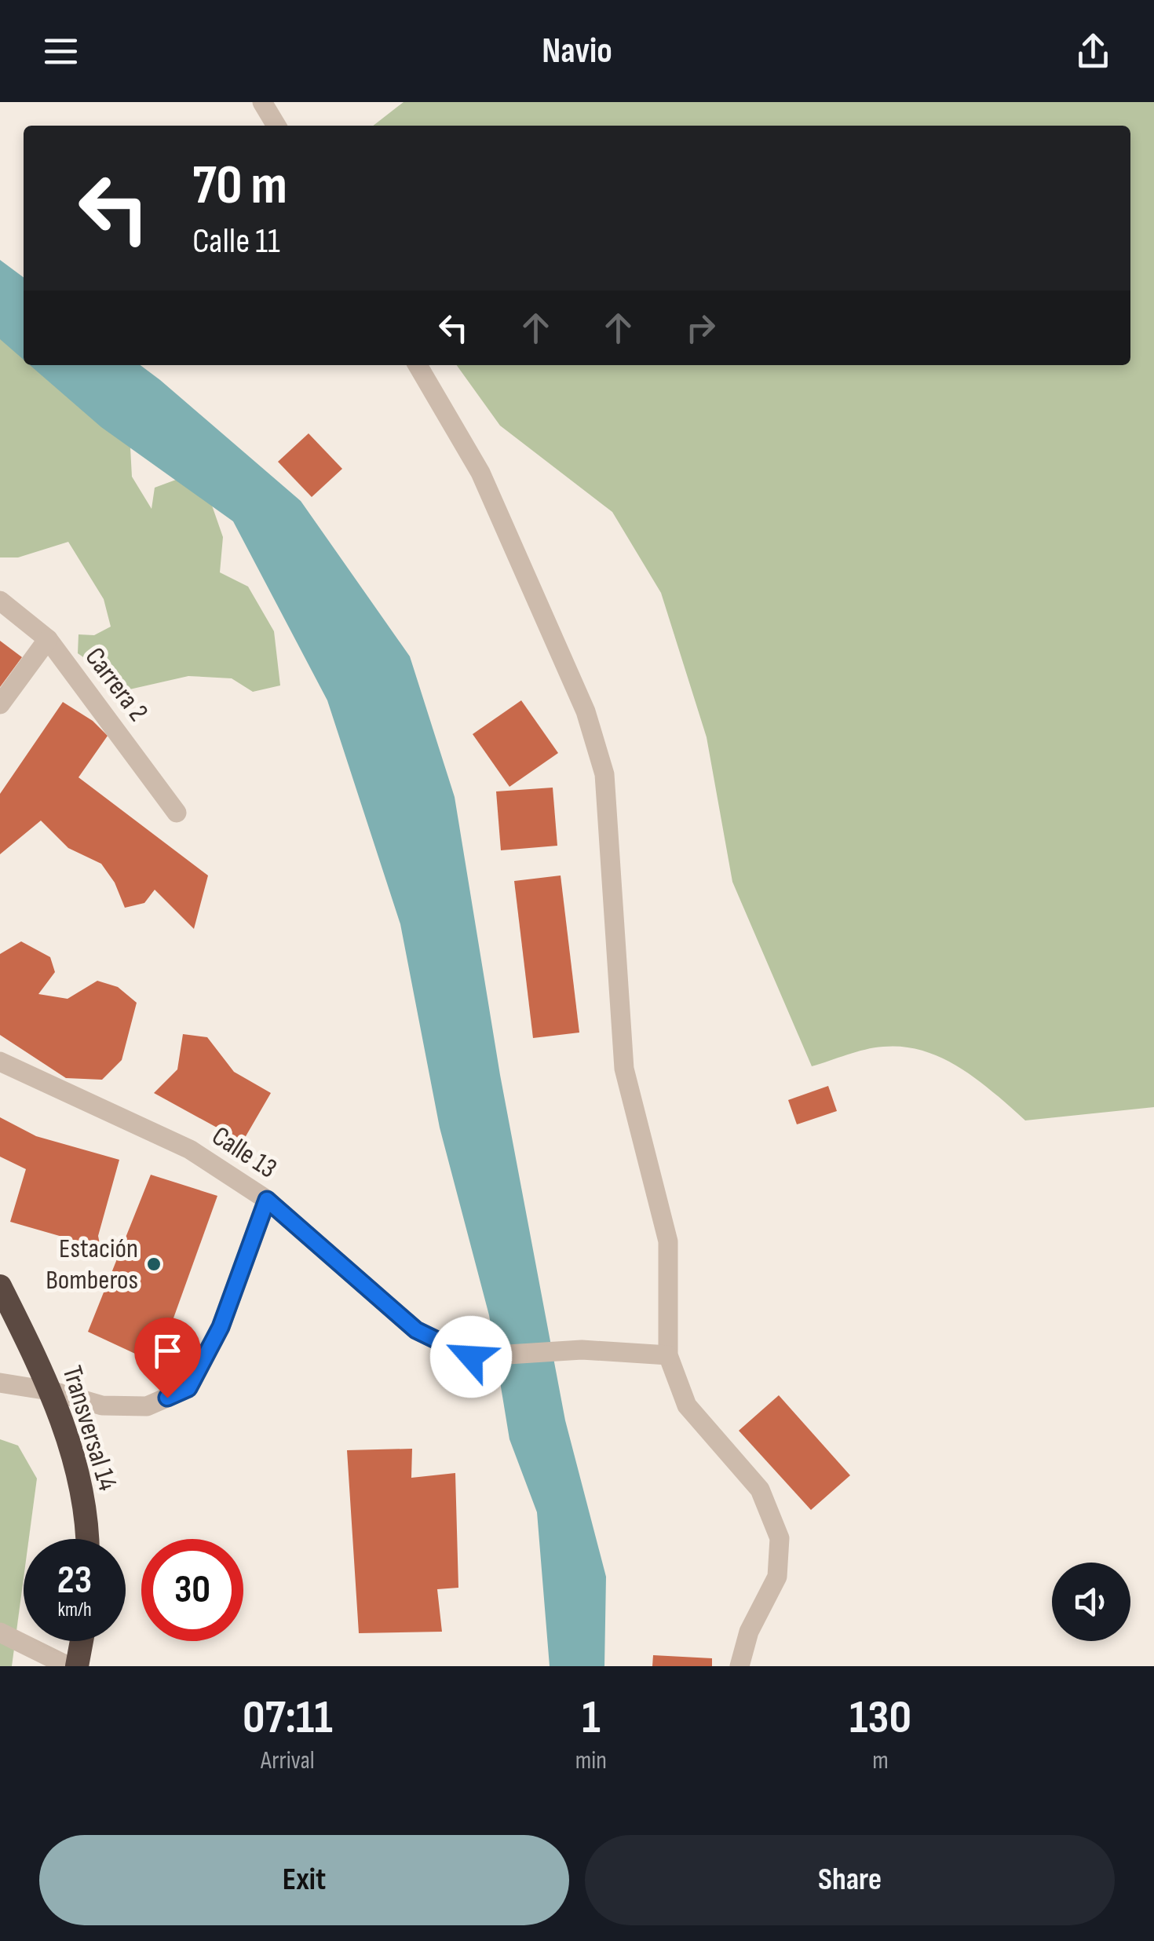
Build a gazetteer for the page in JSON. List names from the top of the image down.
{
  "streets": {
    "highway": ["Transversal 14"],
    "street": ["Carrera 2", "Calle 13"]
  },
  "places": ["Estación Bomberos"],
  "page": {
    "header": "Navio",
    "turn": ["70 m", "Calle 11"],
    "speed": "23 km/h",
    "limit": "30",
    "eta": [
      "07:11",
      "Arrival",
      "1",
      "min",
      "130",
      "m"
    ],
    "buttons": ["Exit", "Share"]
  }
}
